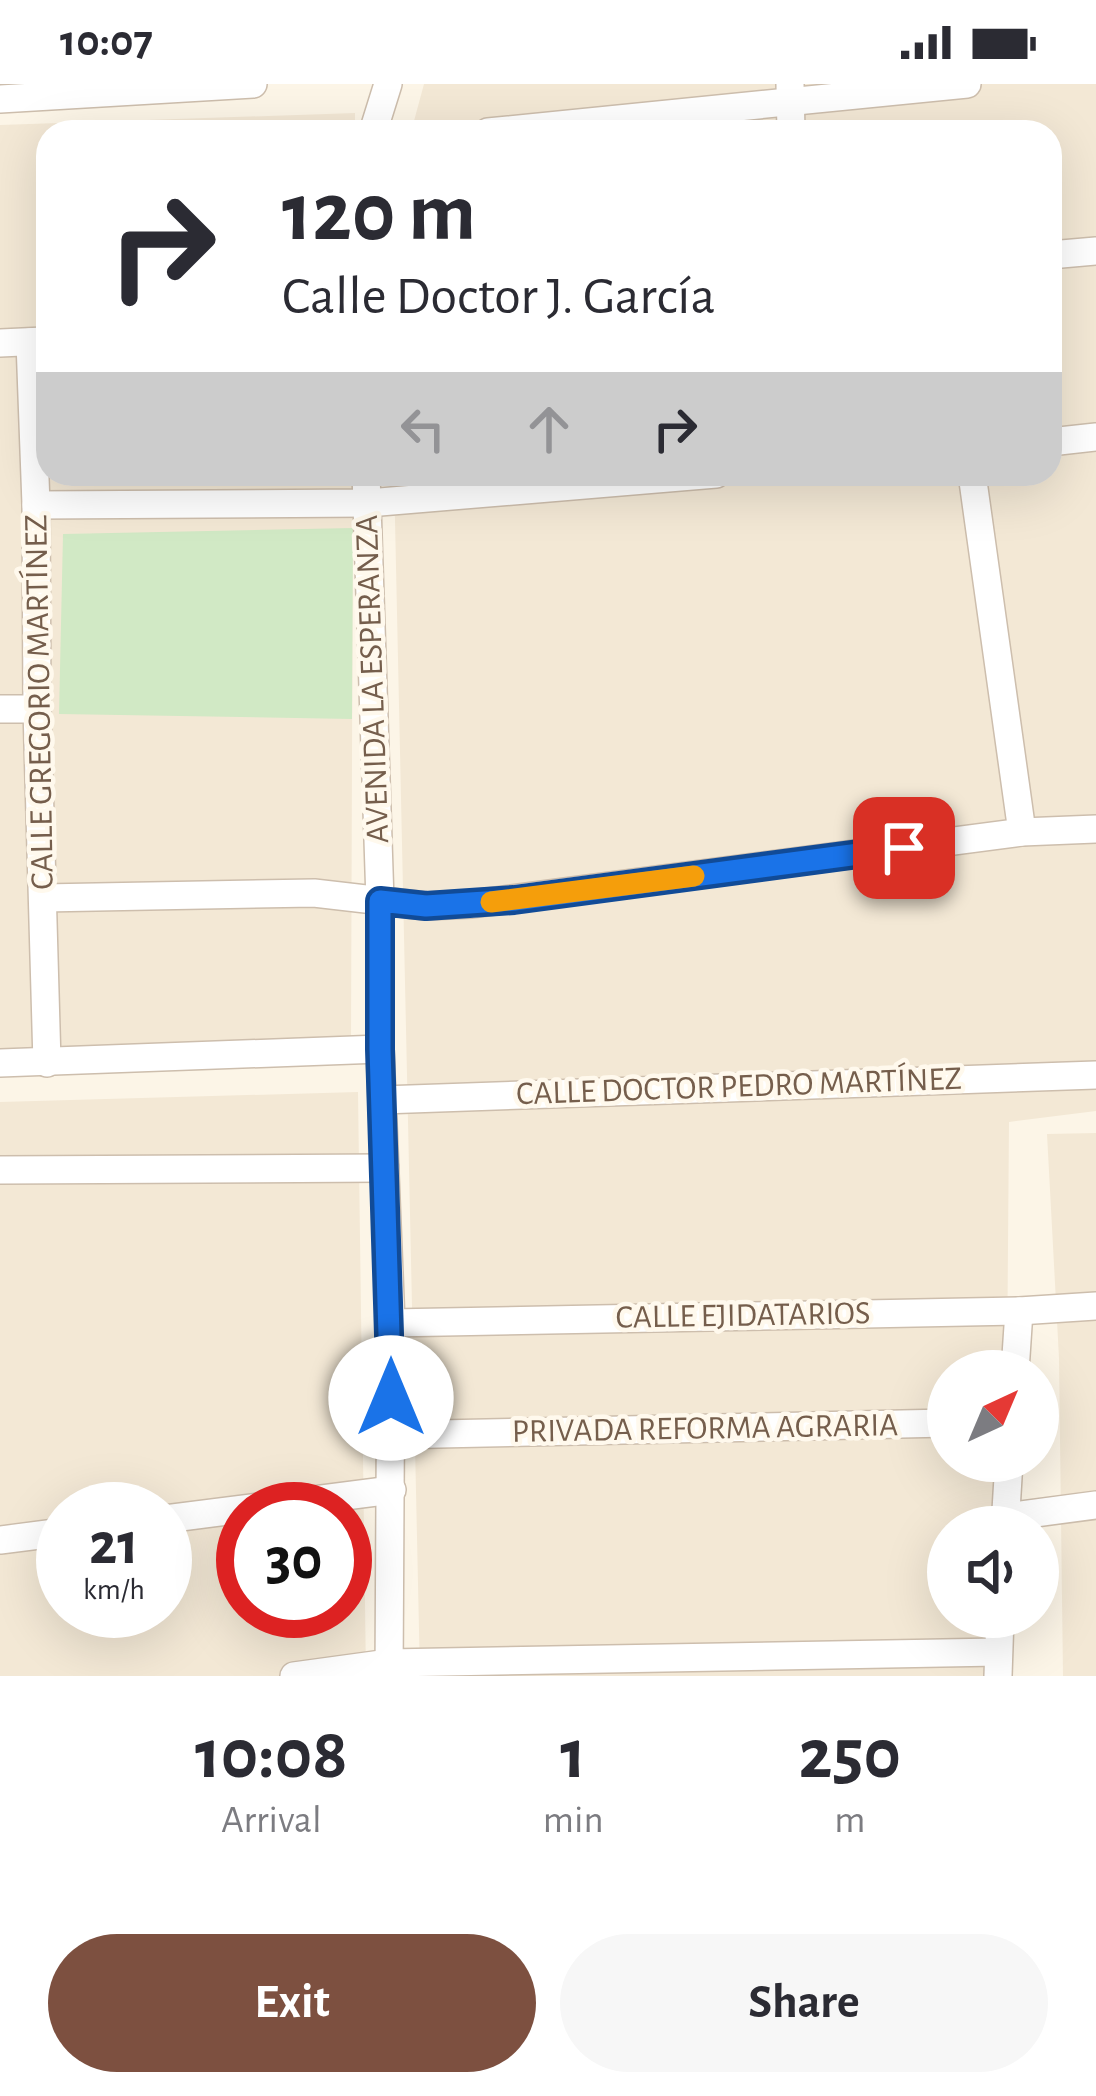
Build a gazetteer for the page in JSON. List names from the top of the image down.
{
  "streets": {
    "street": [
      "AVENIDA LA ESPERANZA",
      "CALLE GREGORIO MARTÍNEZ",
      "CALLE DOCTOR PEDRO MARTÍNEZ",
      "CALLE EJIDATARIOS",
      "PRIVADA REFORMA AGRARIA"
    ]
  },
  "crossings": [
    ["AVENIDA LA ESPERANZA", "CALLE DOCTOR PEDRO MARTÍNEZ"],
    ["AVENIDA LA ESPERANZA", "CALLE EJIDATARIOS"],
    ["AVENIDA LA ESPERANZA", "PRIVADA REFORMA AGRARIA"]
  ],
  "north": "top right",
  "page": {
    "status": "10:07",
    "turn": ["120 m", "Calle Doctor J. García"],
    "speed": "21 km/h",
    "limit": "30",
    "eta": [
      "10:08",
      "Arrival",
      "1",
      "min",
      "250",
      "m"
    ],
    "buttons": ["Exit", "Share"]
  }
}
